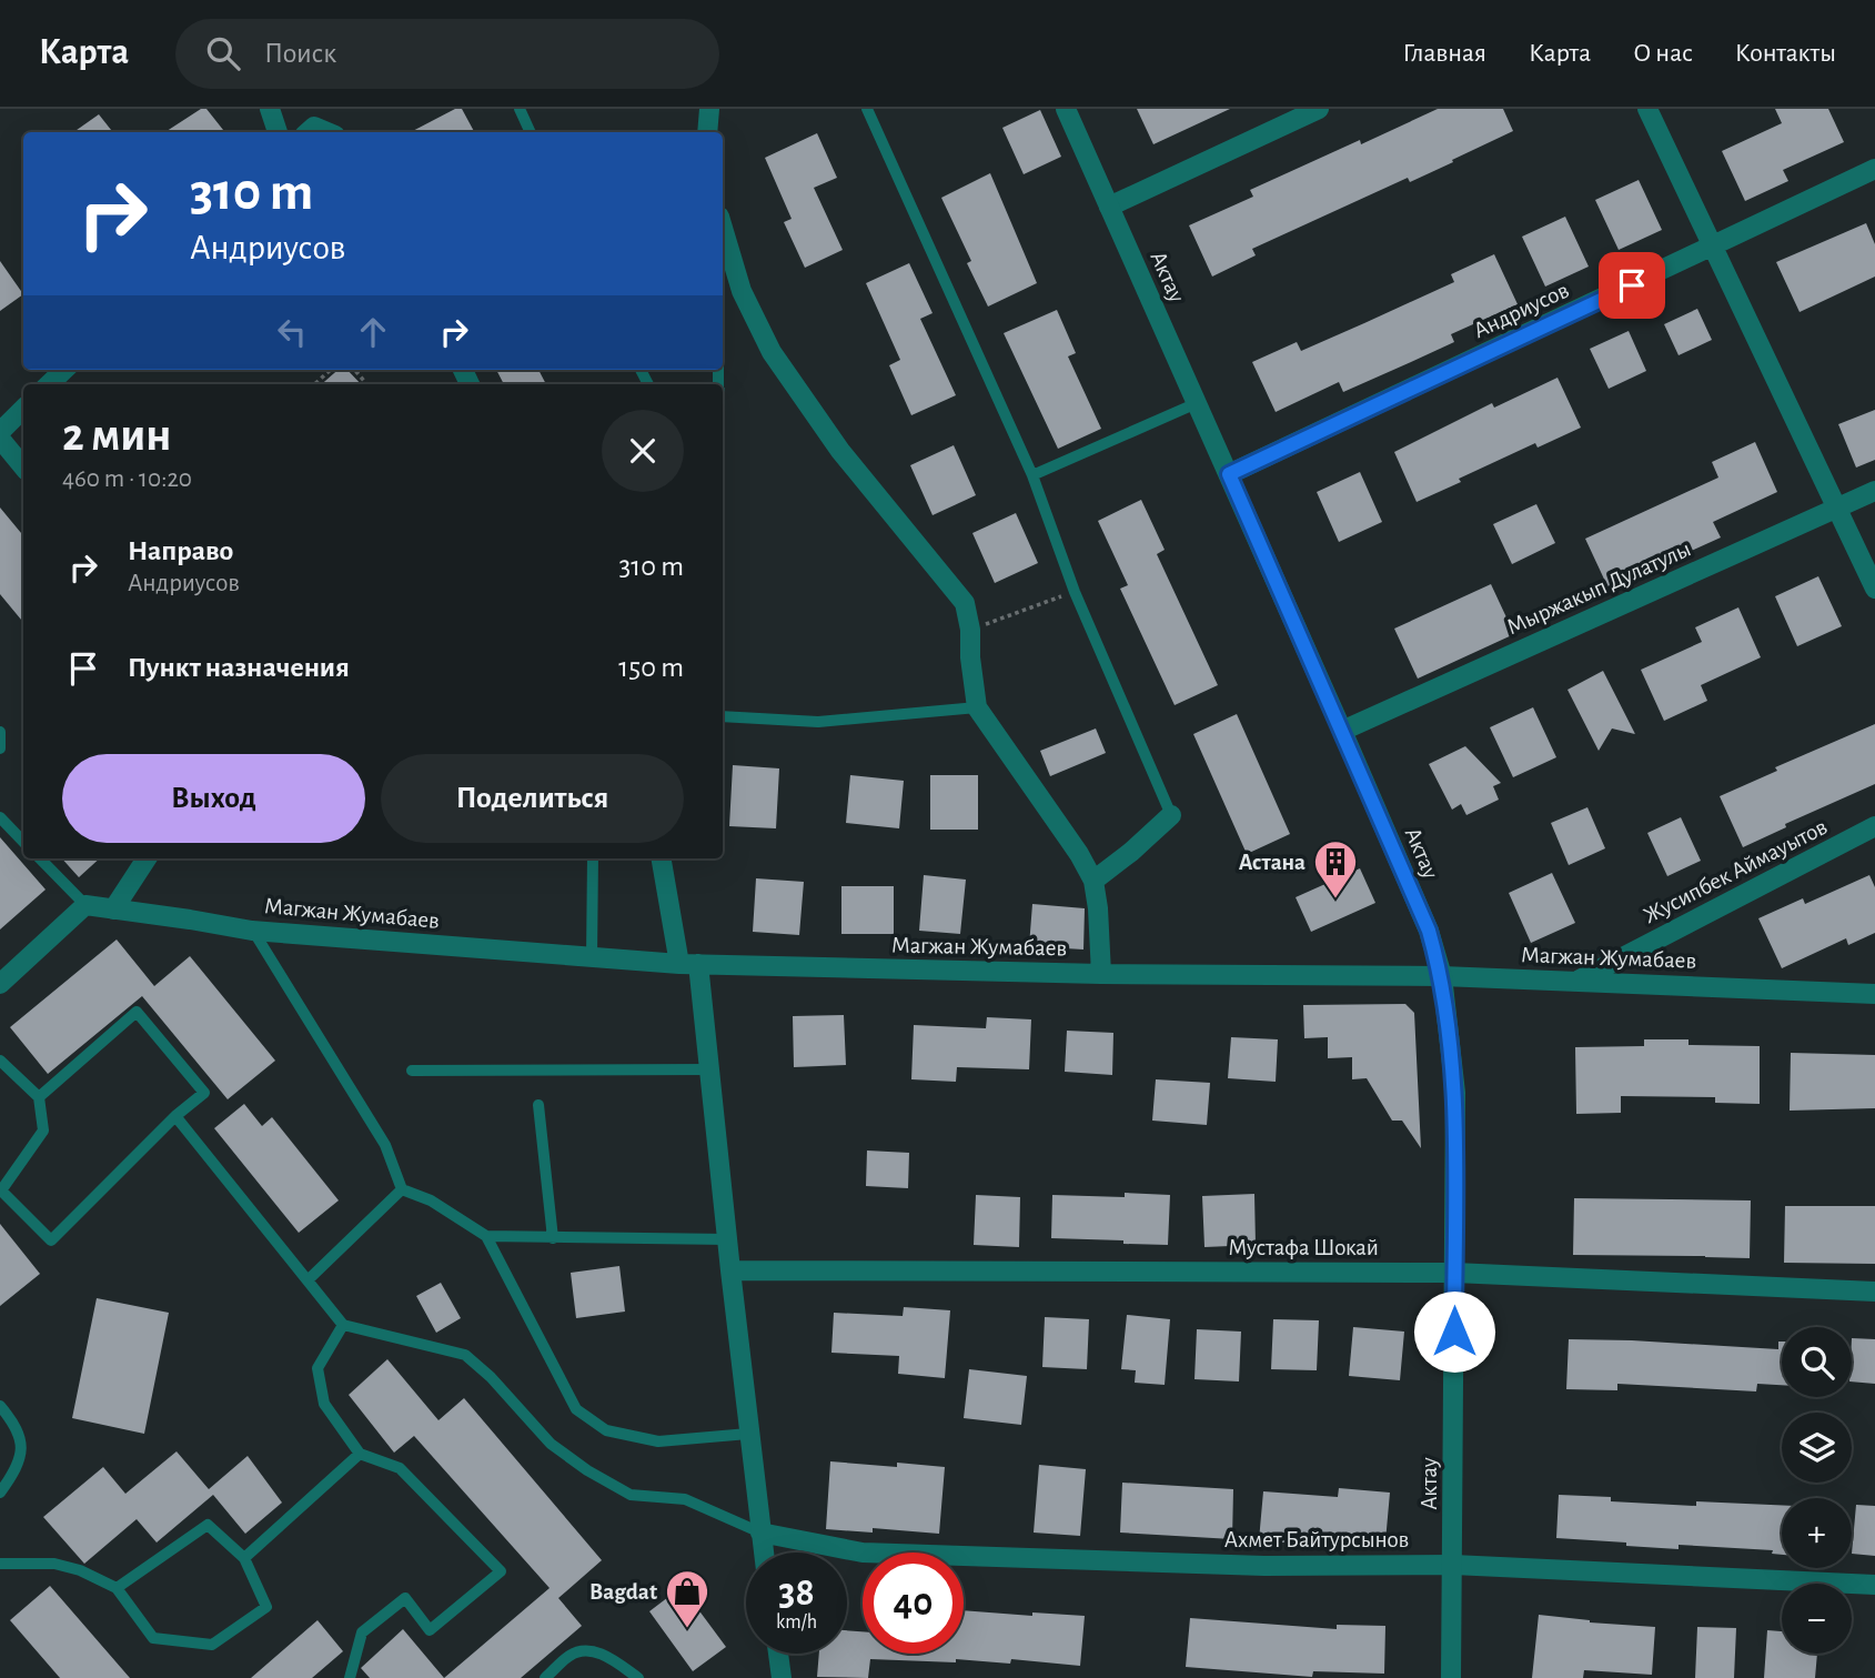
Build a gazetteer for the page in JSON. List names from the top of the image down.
{
  "streets": {
    "street": [
      "Актау",
      "Андриусов",
      "Мыржакып Дулатулы",
      "Жусипбек Аймауытов",
      "Магжан Жумабаев",
      "Мустафа Шокай",
      "Ахмет Байтурсынов"
    ]
  },
  "crossings": [
    ["Актау", "Андриусов"],
    ["Актау", "Мыржакып Дулатулы"],
    ["Актау", "Магжан Жумабаев"],
    ["Актау", "Мустафа Шокай"],
    ["Актау", "Ахмет Байтурсынов"],
    ["Жусипбек Аймауытов", "Магжан Жумабаев"]
  ],
  "places": {
    "building": ["Астана"],
    "shop": ["Bagdat"]
  },
  "page": {
    "header": "Карта",
    "search": "Поиск",
    "nav": [
      "Главная",
      "Карта",
      "О нас",
      "Контакты"
    ],
    "turn": ["310 m", "Андриусов"],
    "heading": ["2 мин", "460 m · 10:20"],
    "list": [
      {
        "name": "Направо",
        "note": "Андриусов",
        "value": "310 m"
      },
      {
        "name": "Пункт назначения",
        "value": "150 m"
      }
    ],
    "buttons": ["Выход", "Поделиться"],
    "map_buttons": ["+", "−"],
    "speed": "38 km/h",
    "limit": "40"
  }
}
